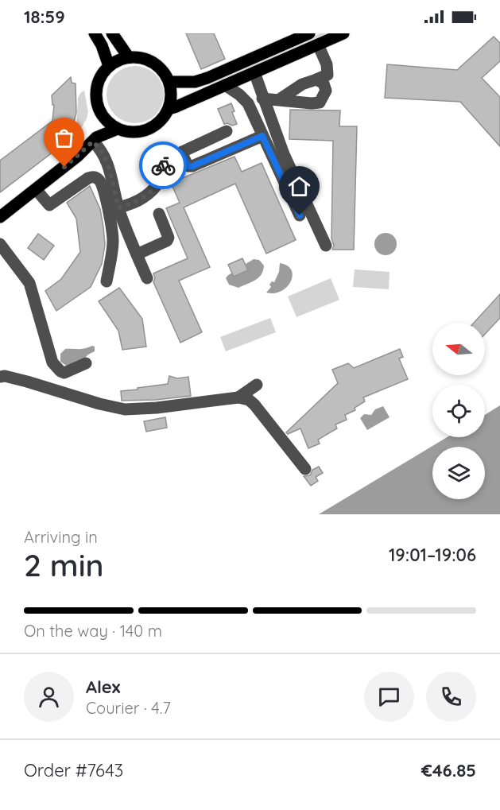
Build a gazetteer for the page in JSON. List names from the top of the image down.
{
  "north": "left",
  "page": {
    "status": "18:59",
    "heading": ["2 min", "Arriving in", "19:01–19:06"],
    "panel": [
      "Alex",
      "Courier · 4.7",
      "Order #7643",
      "€46.85"
    ],
    "bar": "On the way · 140 m"
  }
}
